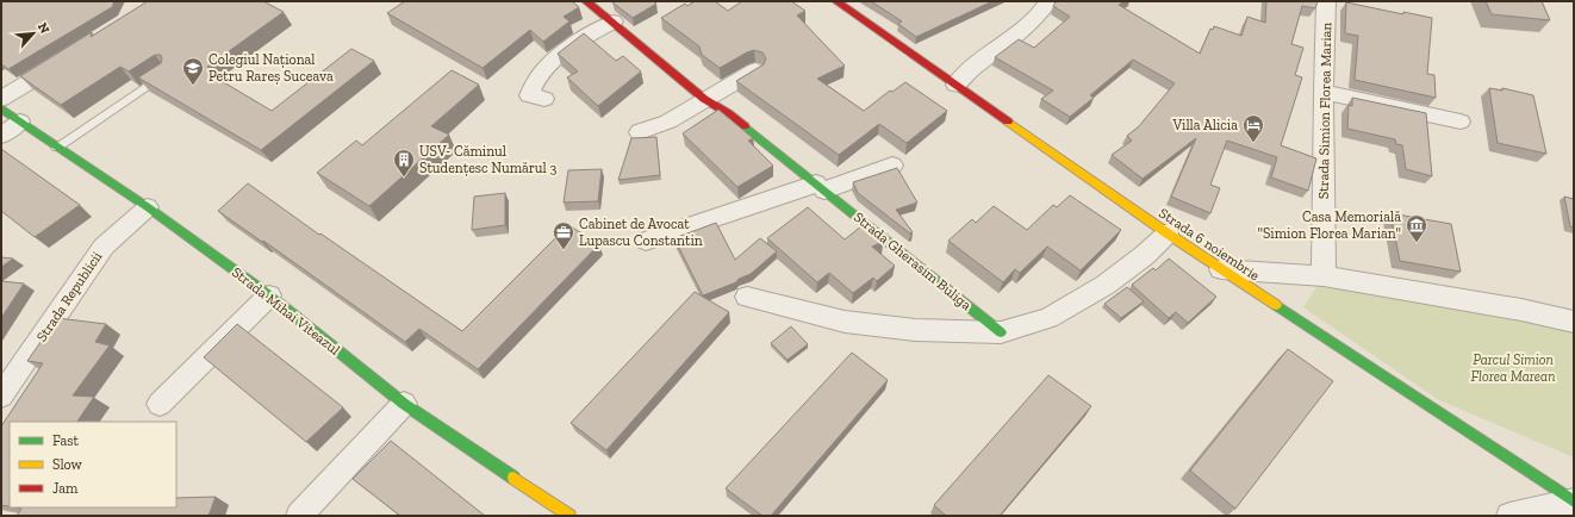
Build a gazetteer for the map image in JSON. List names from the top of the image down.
{
  "streets": {
    "street": [
      "Strada Simion Florea Marian",
      "Strada 6 noiembrie",
      "Strada Gherasim Buliga",
      "Strada Republicii",
      "Strada Mihai Viteazul"
    ]
  },
  "crossings": [
    ["Strada 6 noiembrie", "Strada Gherasim Buliga"],
    ["Strada Republicii", "Strada Mihai Viteazul"]
  ],
  "parks": ["Parcul Simion Florea Marean"],
  "places": {
    "school or university": ["Colegiul Național Petru Rareș Suceava"],
    "hotel": ["Villa Alicia"],
    "building": ["USV- Căminul Studențesc Numărul 3"],
    "museum": ["Casa Memorială \"Simion Florea Marian\""],
    "office": ["Cabinet de Avocat Lupascu Constantin"]
  },
  "legend": ["Fast", "Slow", "Jam"],
  "north": "top right"
}
